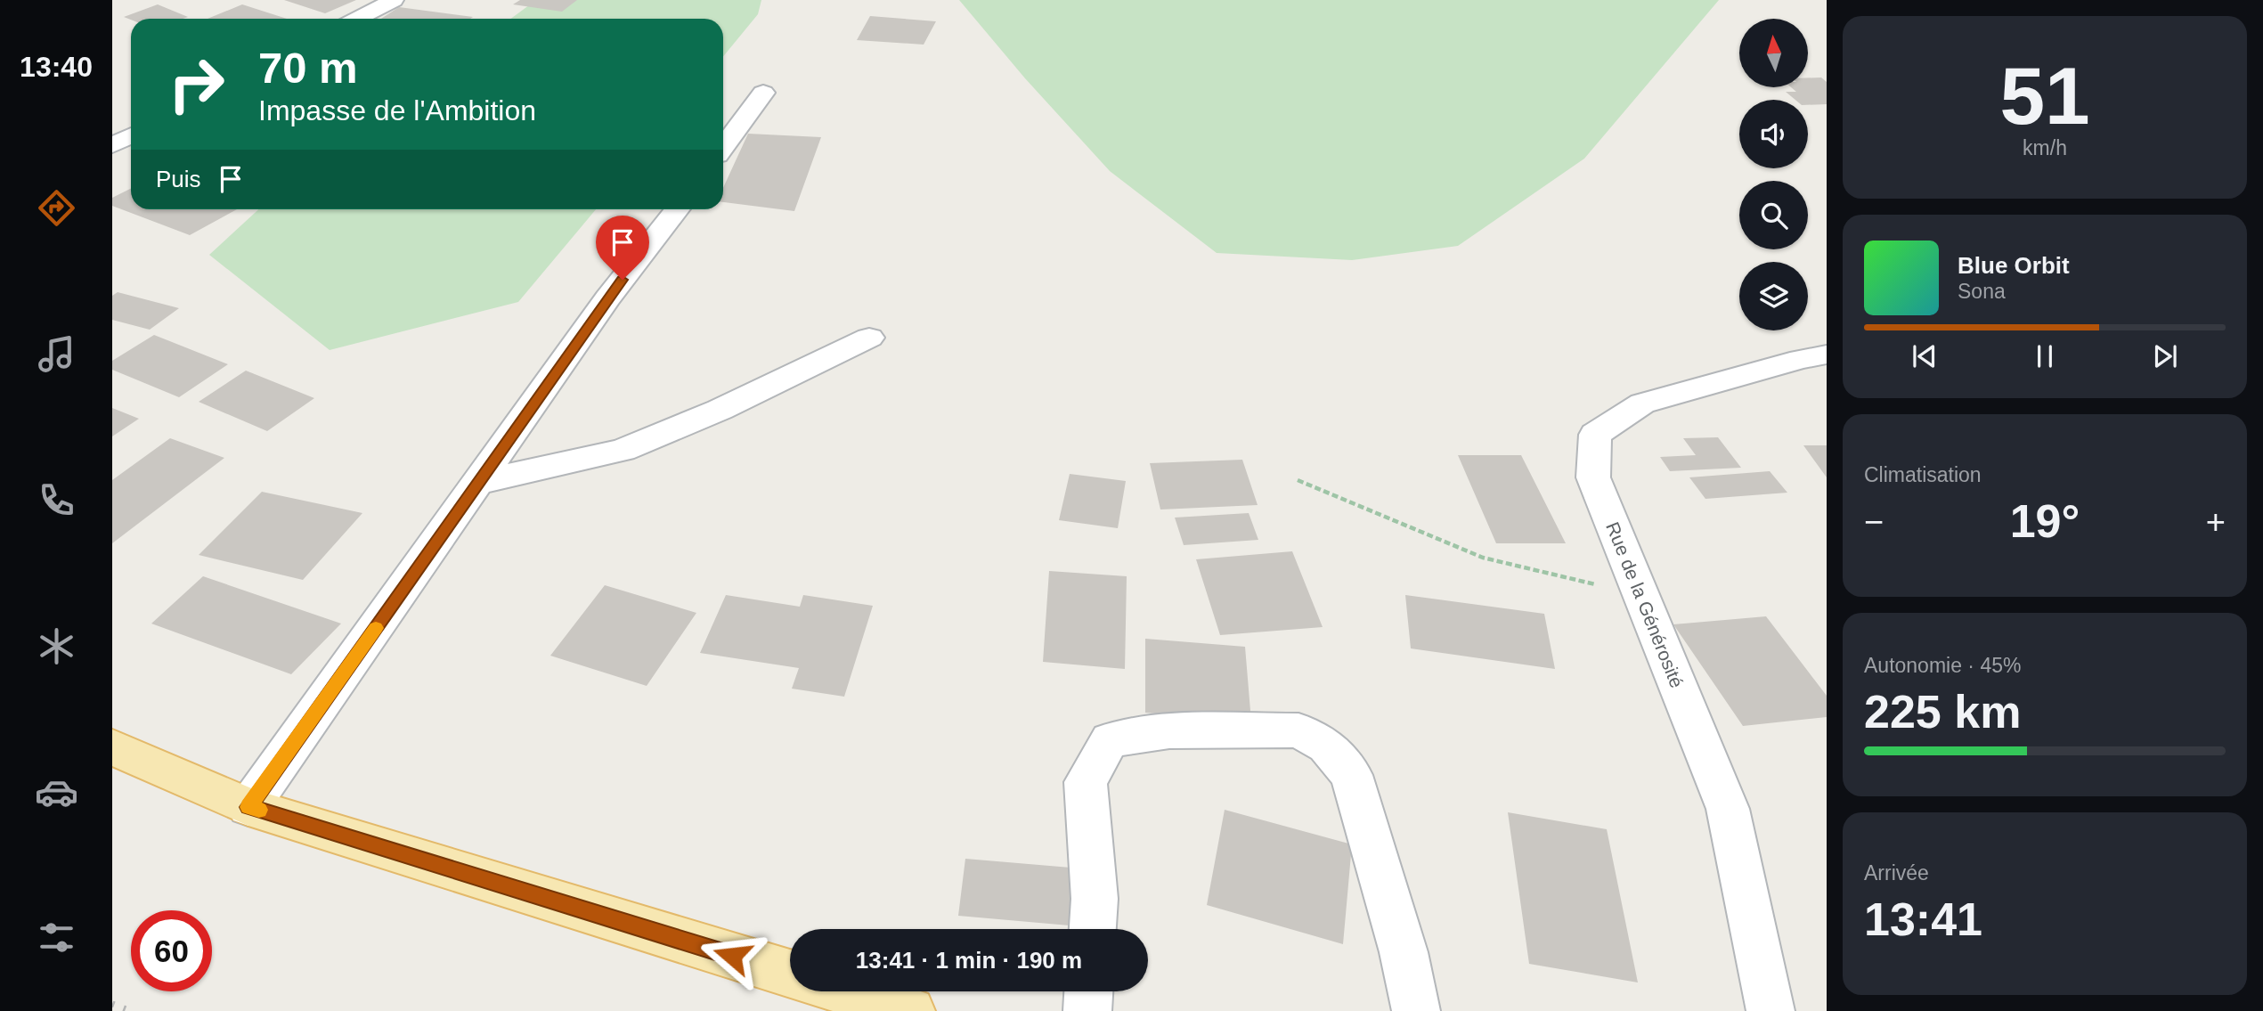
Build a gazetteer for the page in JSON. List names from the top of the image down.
{
  "streets": {
    "street": ["Rue de la Générosité"]
  },
  "north": "top",
  "page": {
    "tabs": "13:40",
    "tile": [
      ["51", "km/h"],
      "Climatisation",
      ["Autonomie · 45%", "225 km"],
      ["Arrivée", "13:41"]
    ],
    "turn": ["70 m", "Impasse de l'Ambition"],
    "then": "Puis",
    "song": ["Blue Orbit", "Sona"],
    "heat": ["−", "19°", "+"],
    "limit": "60",
    "trip": "13:41 · 1 min · 190 m"
  }
}
